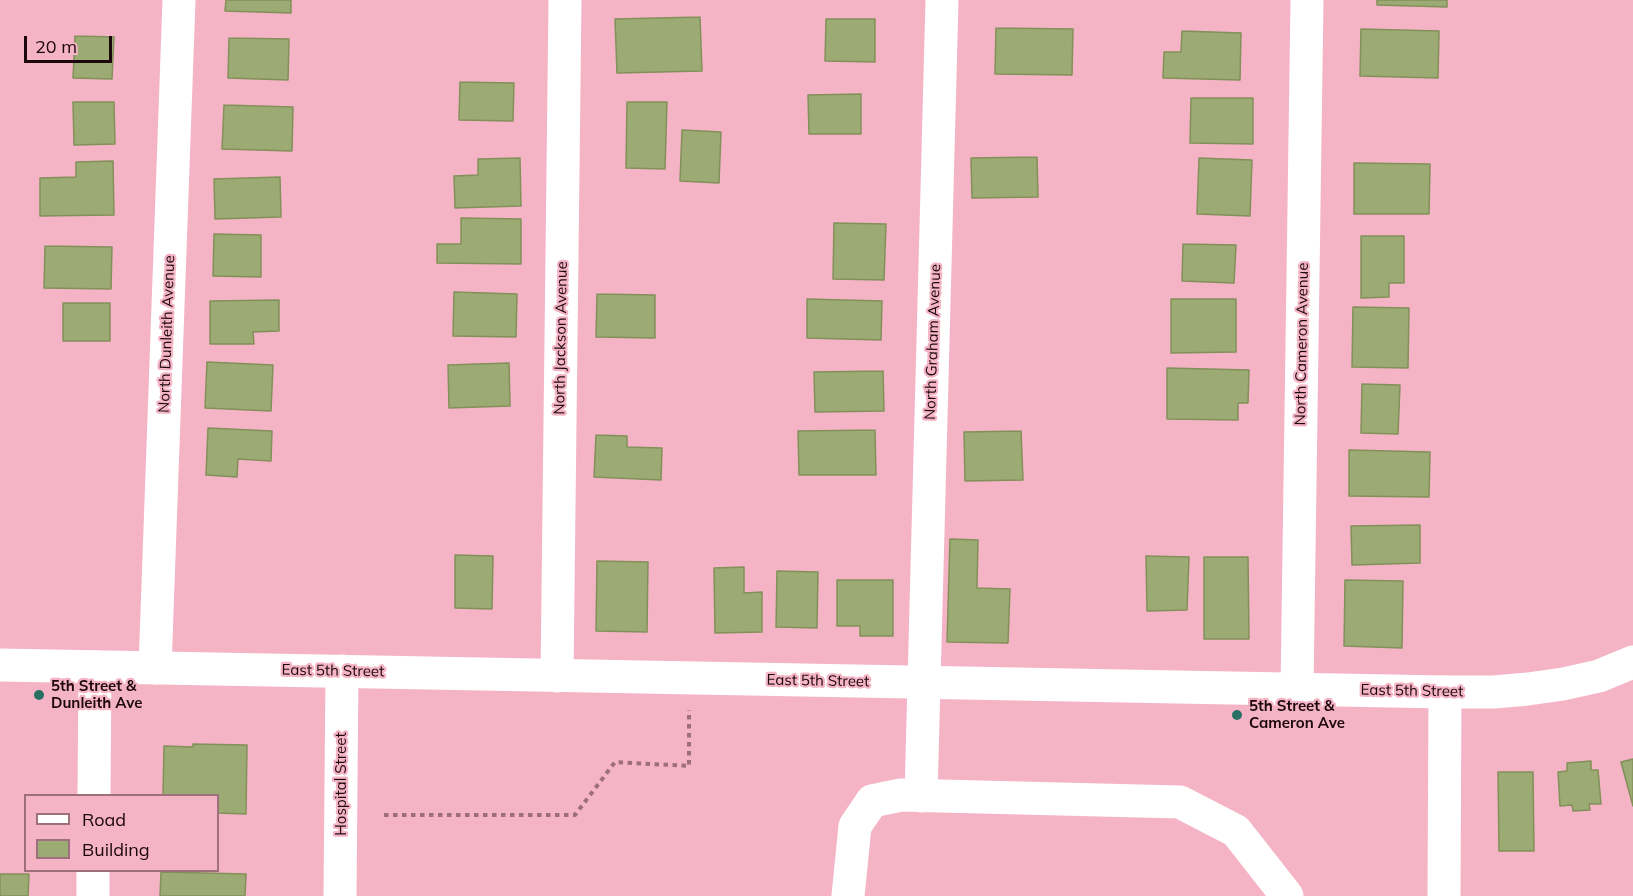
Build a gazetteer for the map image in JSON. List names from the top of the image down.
{
  "streets": {
    "street": [
      "North Dunleith Avenue",
      "North Jackson Avenue",
      "North Graham Avenue",
      "North Cameron Avenue",
      "East 5th Street",
      "Hospital Street"
    ]
  },
  "crossings": [
    ["North Dunleith Avenue", "East 5th Street"],
    ["North Jackson Avenue", "East 5th Street"],
    ["North Graham Avenue", "East 5th Street"],
    ["North Cameron Avenue", "East 5th Street"],
    ["East 5th Street", "Hospital Street"]
  ],
  "places": ["5th Street & Dunleith Ave", "5th Street & Cameron Ave"],
  "legend": ["Road", "Building"],
  "scale_bar": "20 m"
}
